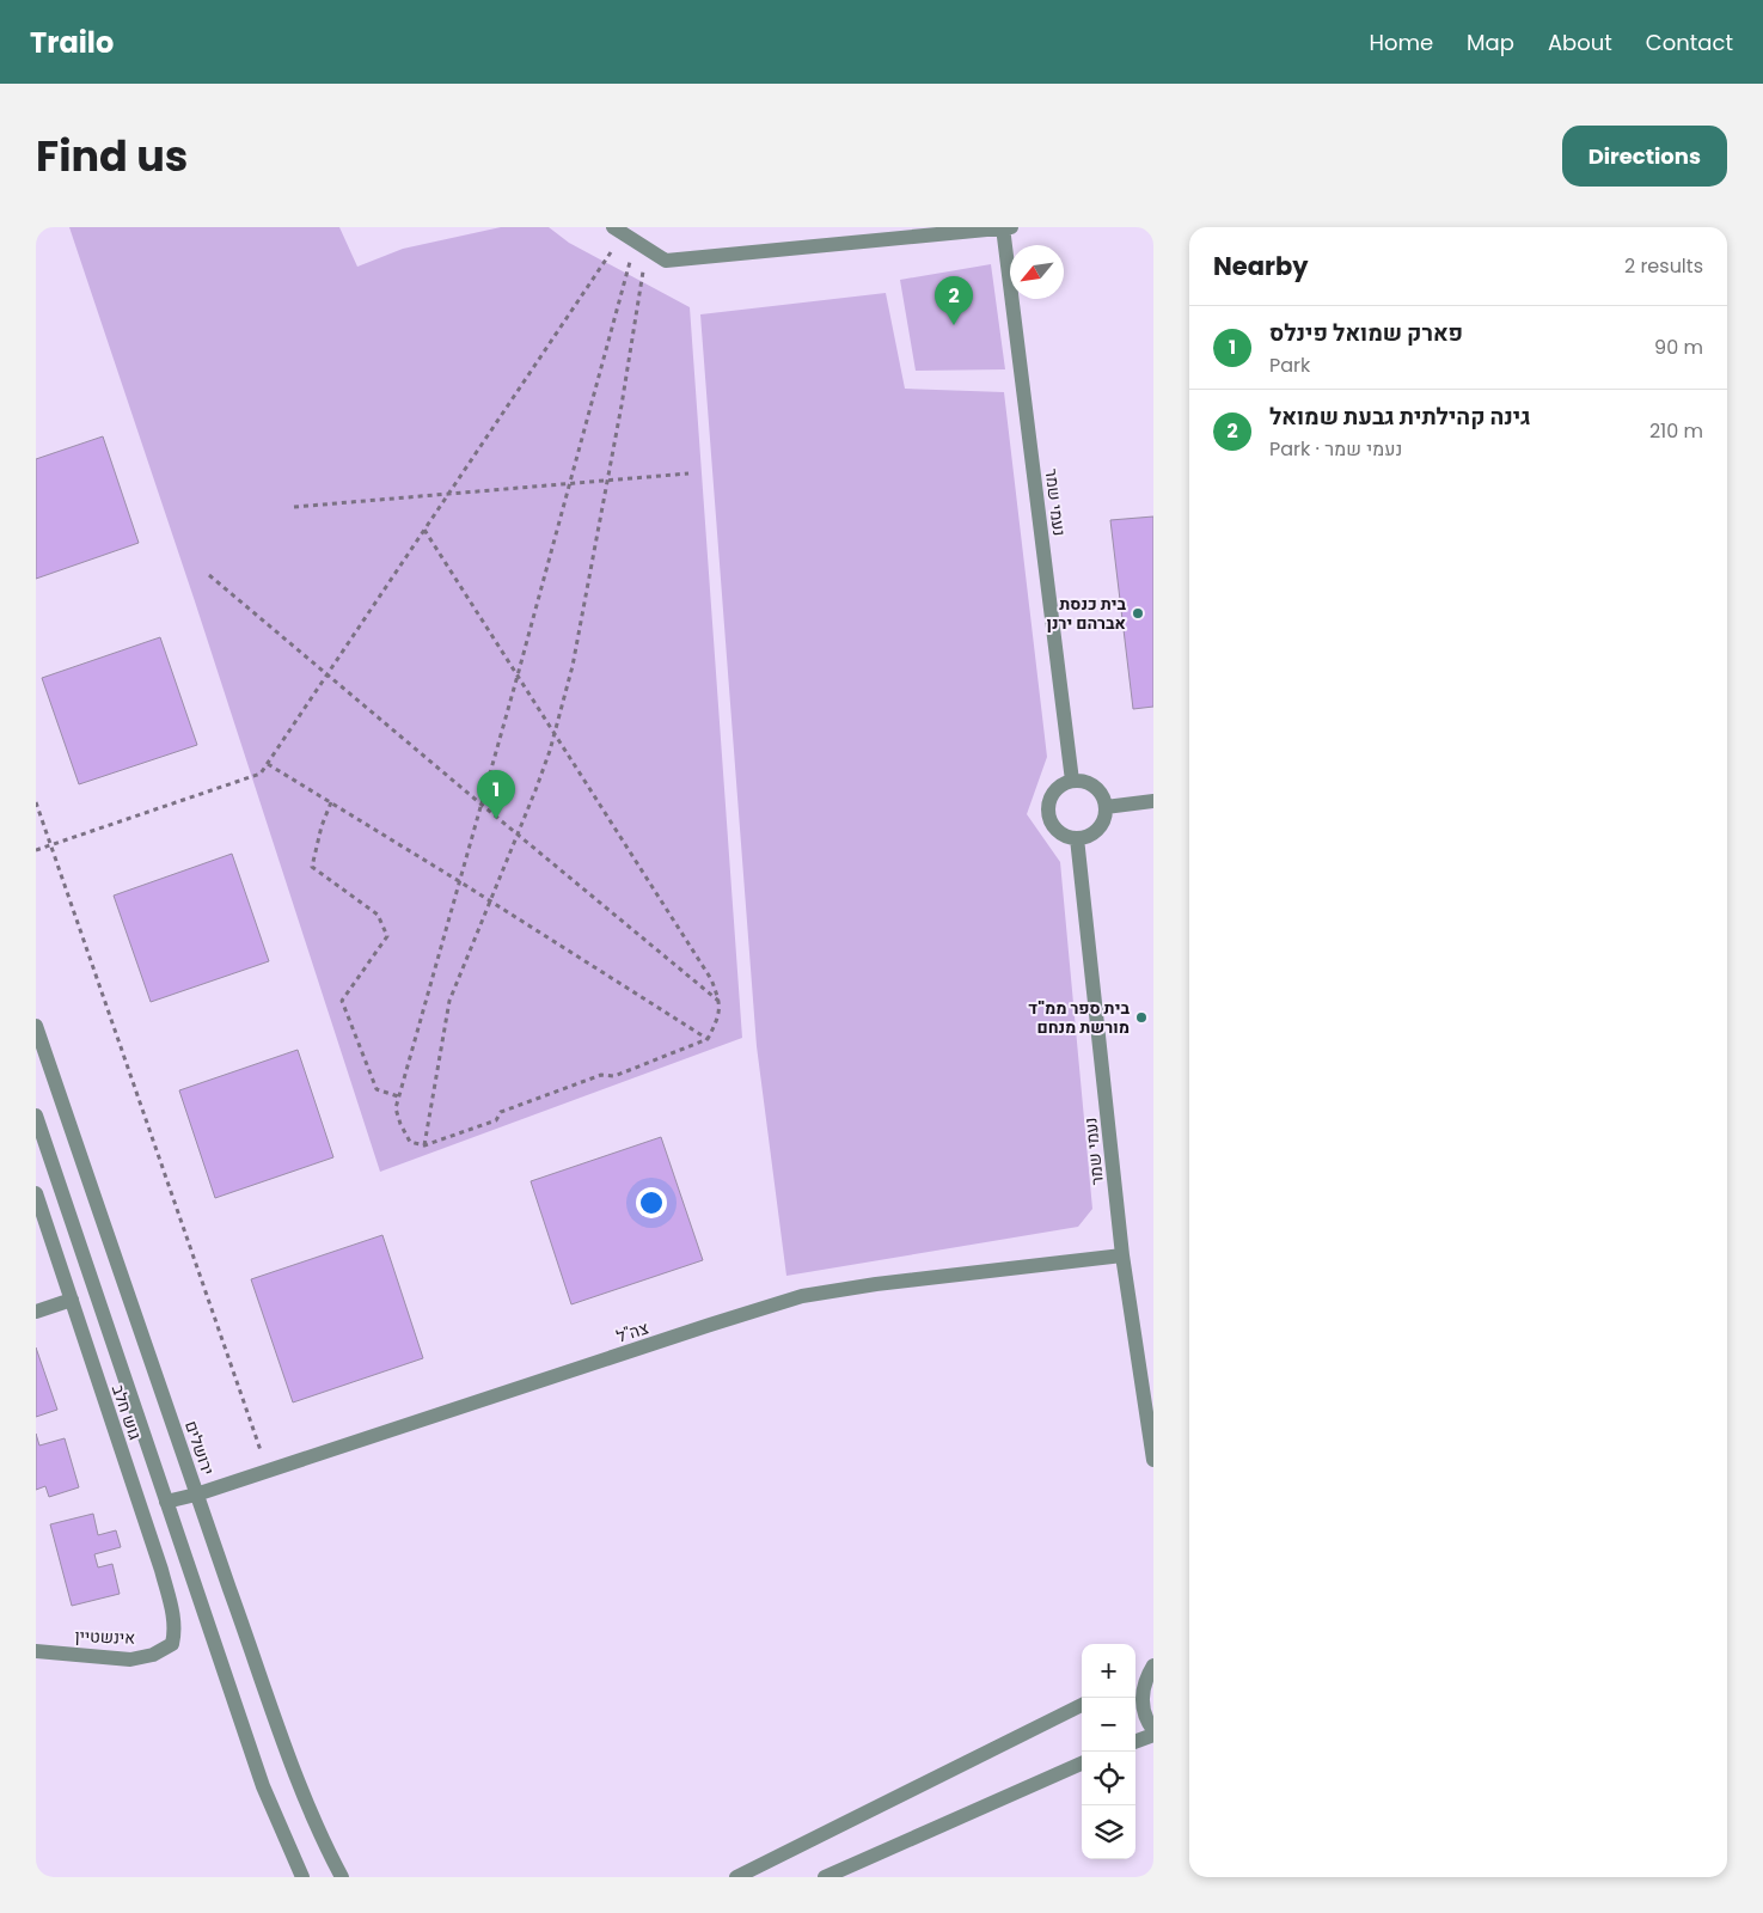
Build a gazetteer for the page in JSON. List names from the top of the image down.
{
  "streets": {
    "street": [
      "נעמי שמר",
      "צה\"ל",
      "גוש חלב",
      "ירושלים",
      "אינשטיין"
    ]
  },
  "crossings": [
    ["נעמי שמר", "צה\"ל"],
    ["צה\"ל", "ירושלים"],
    ["גוש חלב", "אינשטיין"]
  ],
  "places": ["בית כנסת אברהם ירנן", "בית ספר ממ\"ד מורשת מנחם"],
  "north": "bottom left",
  "page": {
    "header": "Trailo",
    "nav": [
      "Home",
      "Map",
      "About",
      "Contact"
    ],
    "title": "Find us",
    "buttons": "Directions",
    "heading": ["Nearby", "2 results"],
    "pins": ["2", "1"],
    "list": [
      {
        "mark": "1",
        "name": "פארק שמואל פינלס",
        "note": "Park",
        "value": "90 m"
      },
      {
        "mark": "2",
        "name": "גינה קהילתית גבעת שמואל",
        "note": "Park · נעמי שמר",
        "value": "210 m"
      }
    ],
    "map_buttons": ["+", "−"]
  }
}
